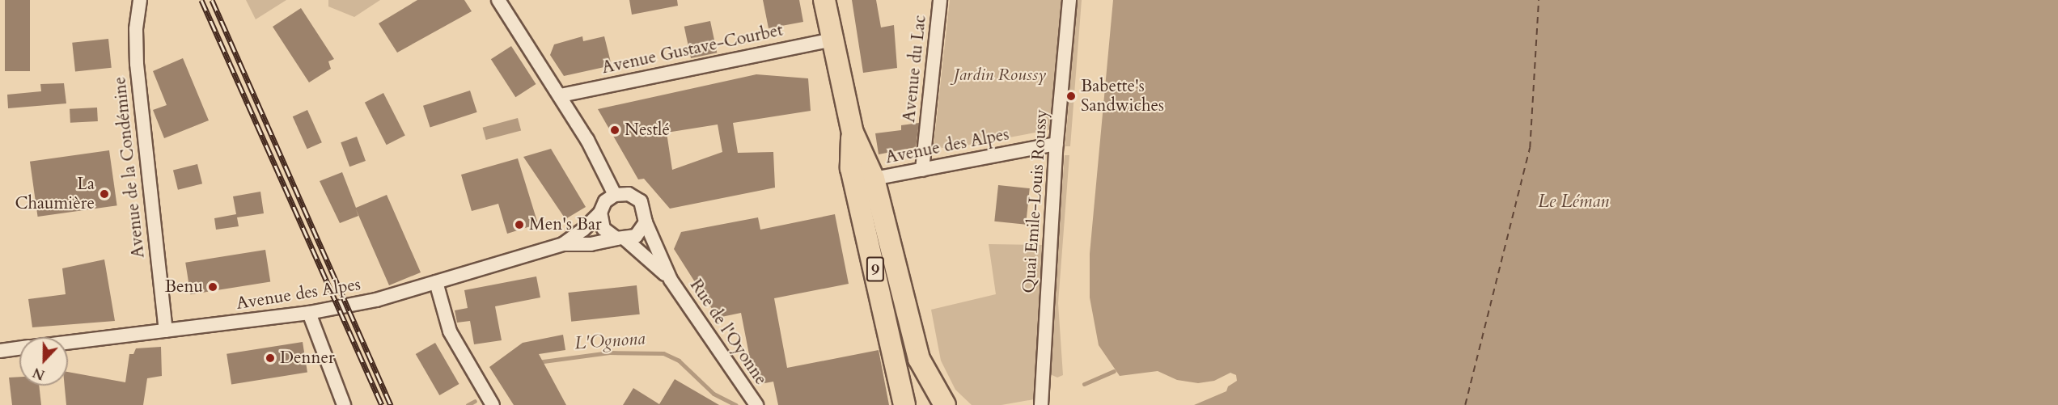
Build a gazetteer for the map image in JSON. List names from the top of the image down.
{
  "streets": {
    "main road": ["9"],
    "street": [
      "Avenue Gustave-Courbet",
      "Avenue du Lac",
      "Avenue des Alpes",
      "Avenue de la Condémine",
      "Quai Emile-Louis Roussy",
      "Rue de l'Oyonne"
    ]
  },
  "crossings": [
    ["Avenue Gustave-Courbet", "9"],
    ["Avenue du Lac", "Avenue des Alpes"],
    ["Avenue des Alpes", "Avenue de la Condémine"],
    ["Avenue des Alpes", "Quai Emile-Louis Roussy"],
    ["Avenue des Alpes", "9"],
    ["Avenue des Alpes", "Rue de l'Oyonne"]
  ],
  "water": ["Le Léman", "L'Ognona"],
  "parks": ["Jardin Roussy"],
  "places": [
    "Babette's Sandwiches",
    "Nestlé",
    "La Chaumière",
    "Men's Bar",
    "Benu",
    "Denner"
  ],
  "north": "bottom"
}
